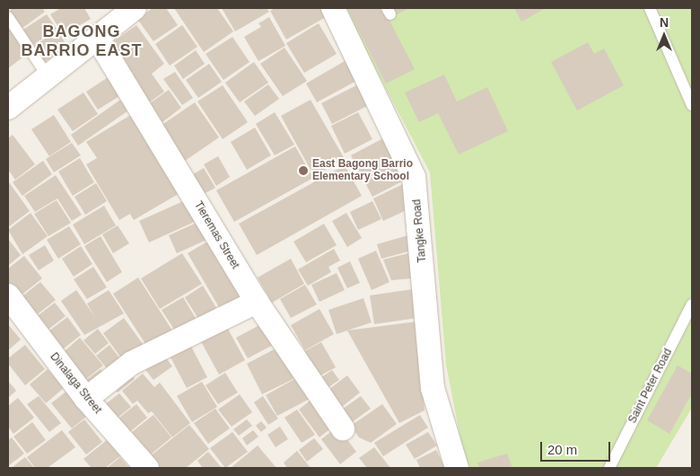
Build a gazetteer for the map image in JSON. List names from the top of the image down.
{
  "streets": {
    "street": ["Tangke Road", "Tieremas Street", "Dinalaga Street"],
    "lane": ["Saint Peter Road"]
  },
  "districts": ["BAGONG BARRIO EAST"],
  "places": ["East Bagong Barrio Elementary School"],
  "scale_bar": "20 m",
  "north": "top"
}
